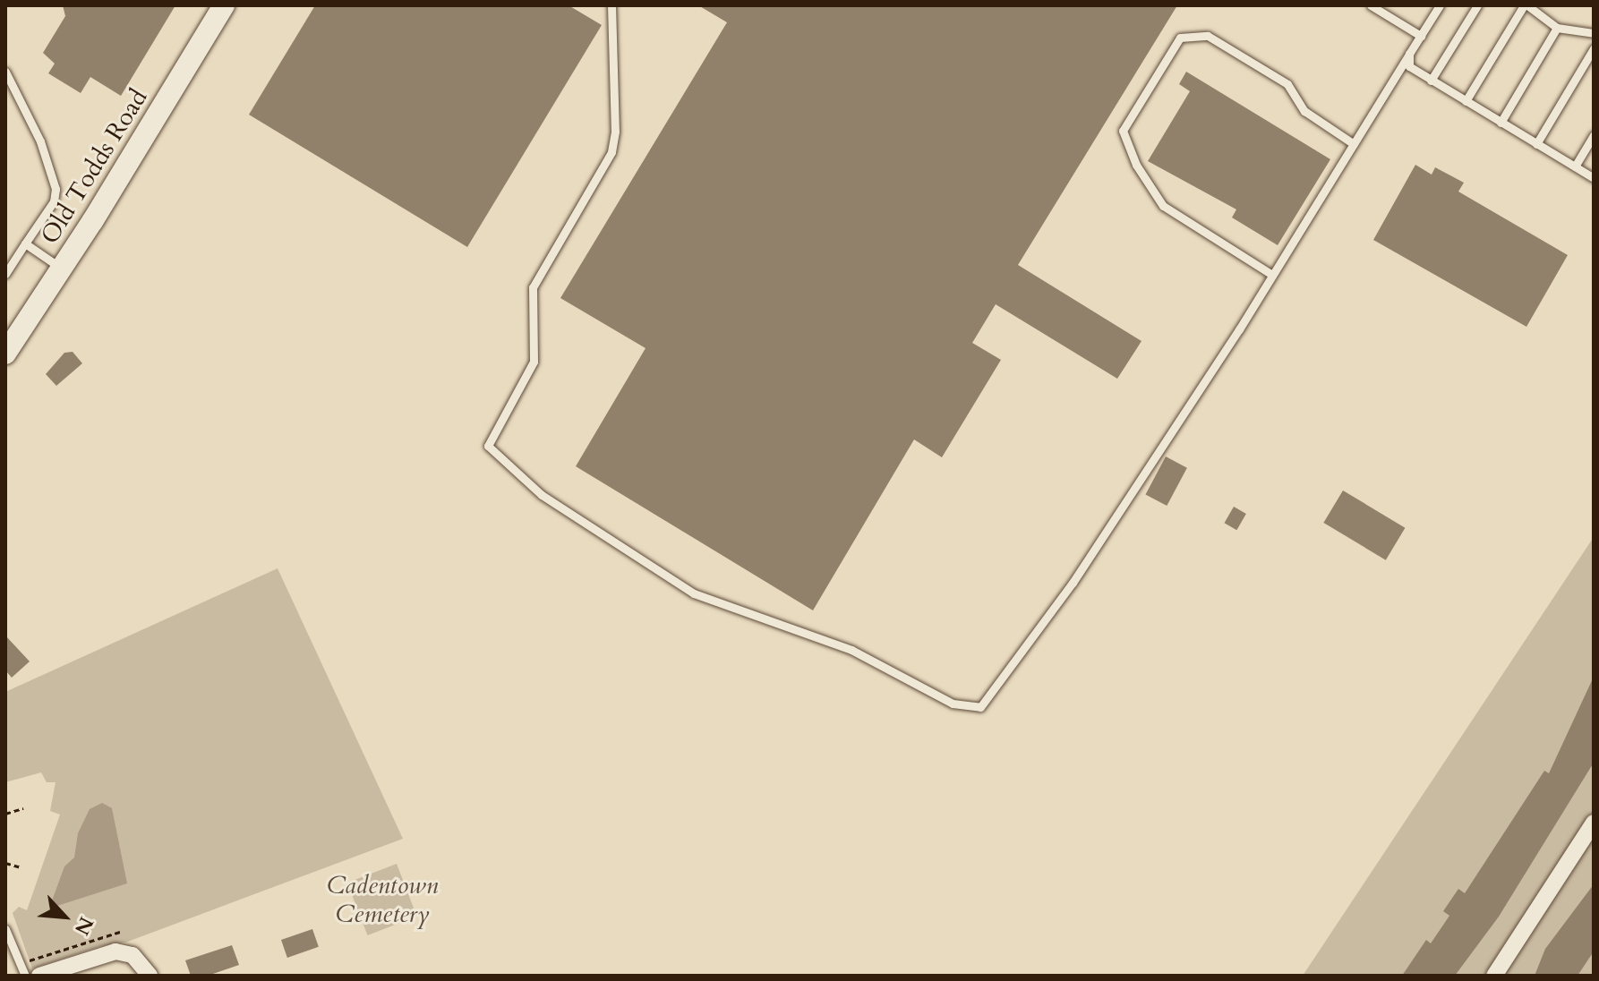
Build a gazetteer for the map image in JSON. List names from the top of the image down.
{
  "streets": {
    "main road": ["Old Todds Road"]
  },
  "parks": ["Cadentown Cemetery"],
  "north": "bottom right"
}
